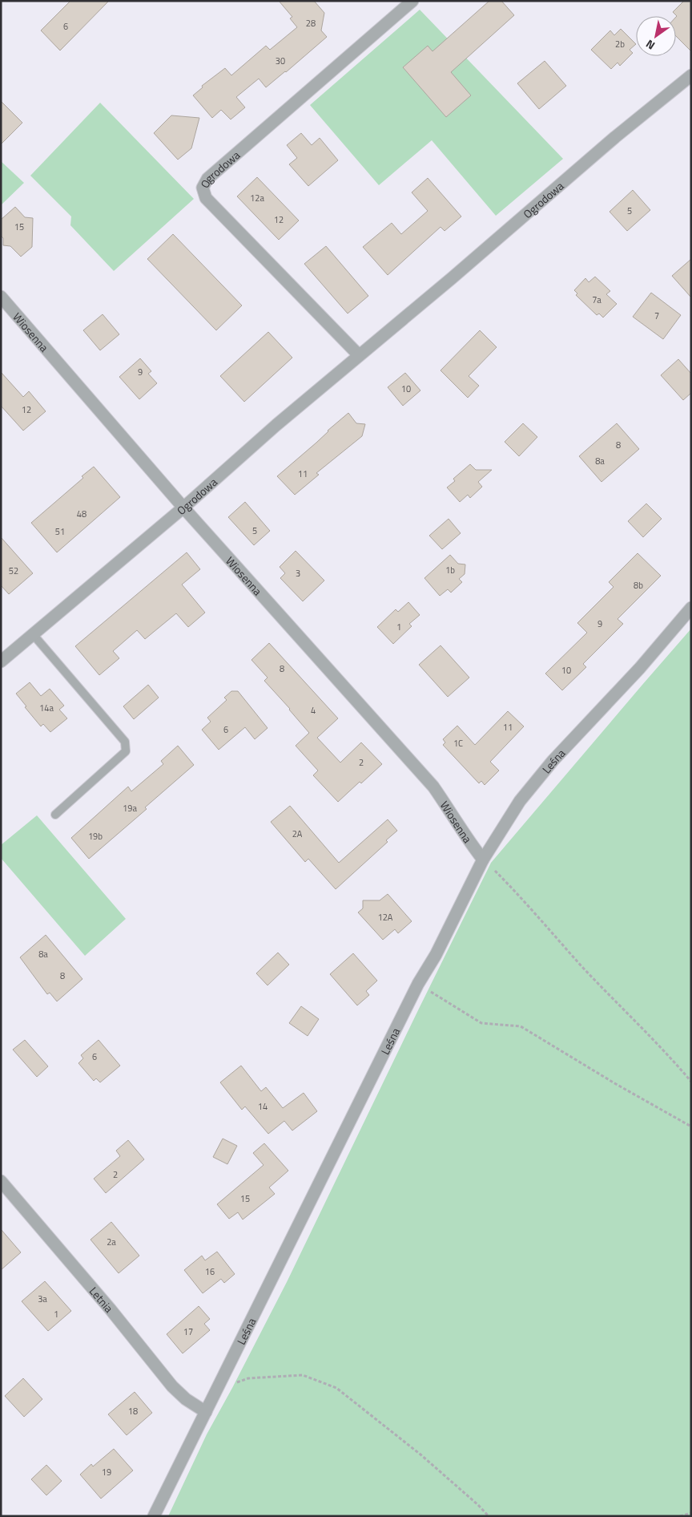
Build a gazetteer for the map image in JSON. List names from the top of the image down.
{
  "streets": {
    "street": [
      "Ogrodowa",
      "Wiosenna",
      "Leśna",
      "Letnia"
    ]
  },
  "crossings": [
    ["Ogrodowa", "Wiosenna"],
    ["Wiosenna", "Leśna"],
    ["Leśna", "Letnia"]
  ],
  "house_numbers": [
    "28",
    "6",
    "2b",
    "30",
    "12a",
    "5",
    "12",
    "15",
    "7a",
    "7",
    "9",
    "10",
    "12",
    "8",
    "8a",
    "11",
    "48",
    "5",
    "51",
    "1b",
    "52",
    "3",
    "8b",
    "9",
    "1",
    "8",
    "10",
    "14a",
    "4",
    "11",
    "6",
    "1C",
    "2",
    "19a",
    "2A",
    "19b",
    "12A",
    "8a",
    "8",
    "6",
    "14",
    "2",
    "15",
    "2a",
    "16",
    "3a",
    "1",
    "17",
    "18",
    "19"
  ],
  "north": "bottom left"
}
